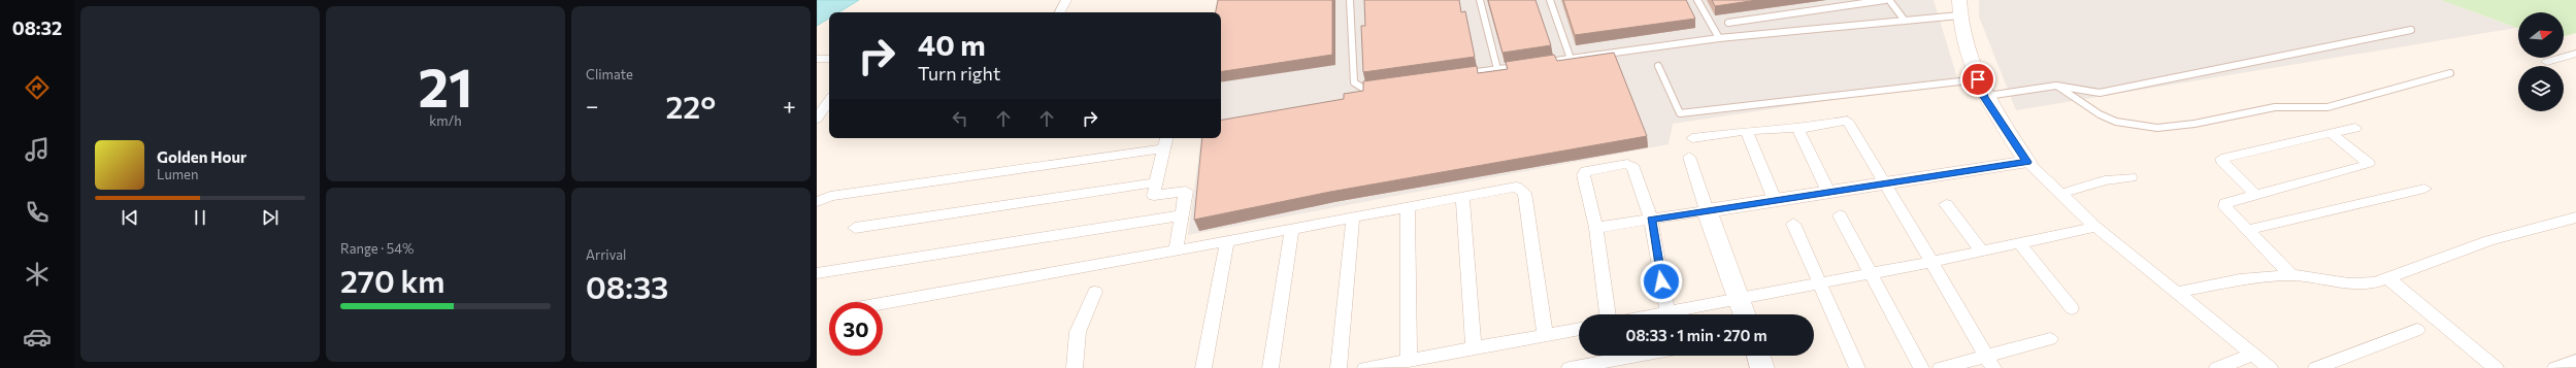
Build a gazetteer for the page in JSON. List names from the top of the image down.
{
  "north": "right",
  "page": {
    "tabs": "08:32",
    "tile": [
      ["21", "km/h"],
      "Climate",
      ["Range · 54%", "270 km"],
      ["Arrival", "08:33"]
    ],
    "turn": ["40 m", "Turn right"],
    "heat": ["−", "22°", "+"],
    "song": ["Golden Hour", "Lumen"],
    "limit": "30",
    "trip": "08:33 · 1 min · 270 m"
  }
}
